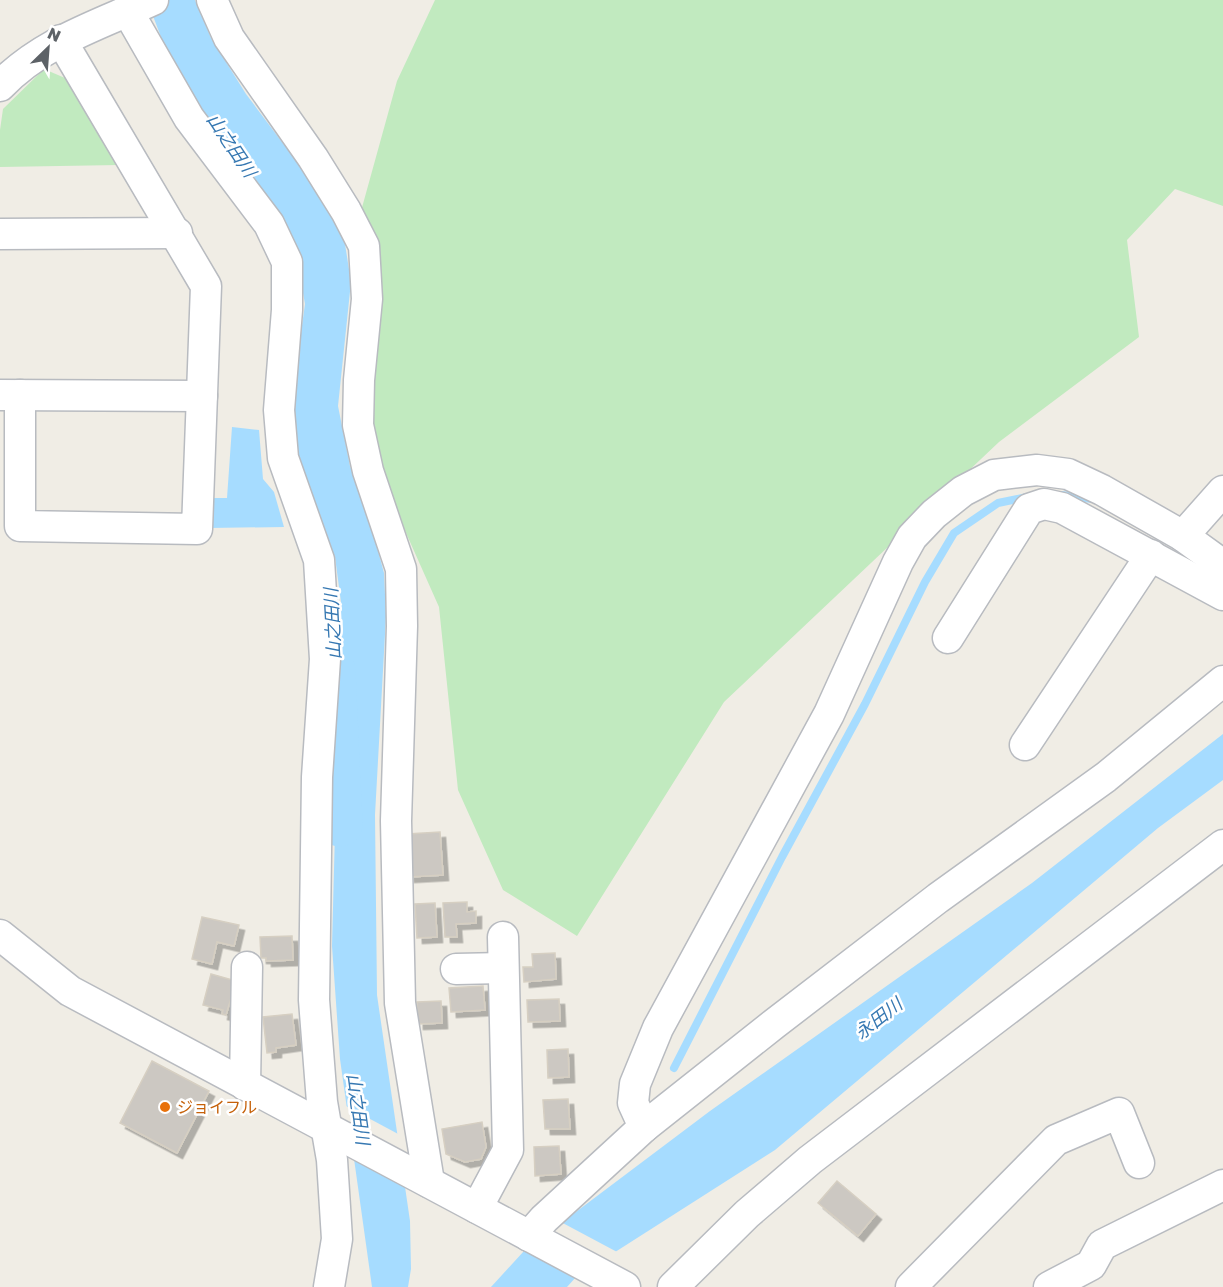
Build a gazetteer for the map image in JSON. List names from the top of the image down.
{
  "water": ["山之田川", "永田川"],
  "places": ["ジョイフル"],
  "north": "top right"
}
